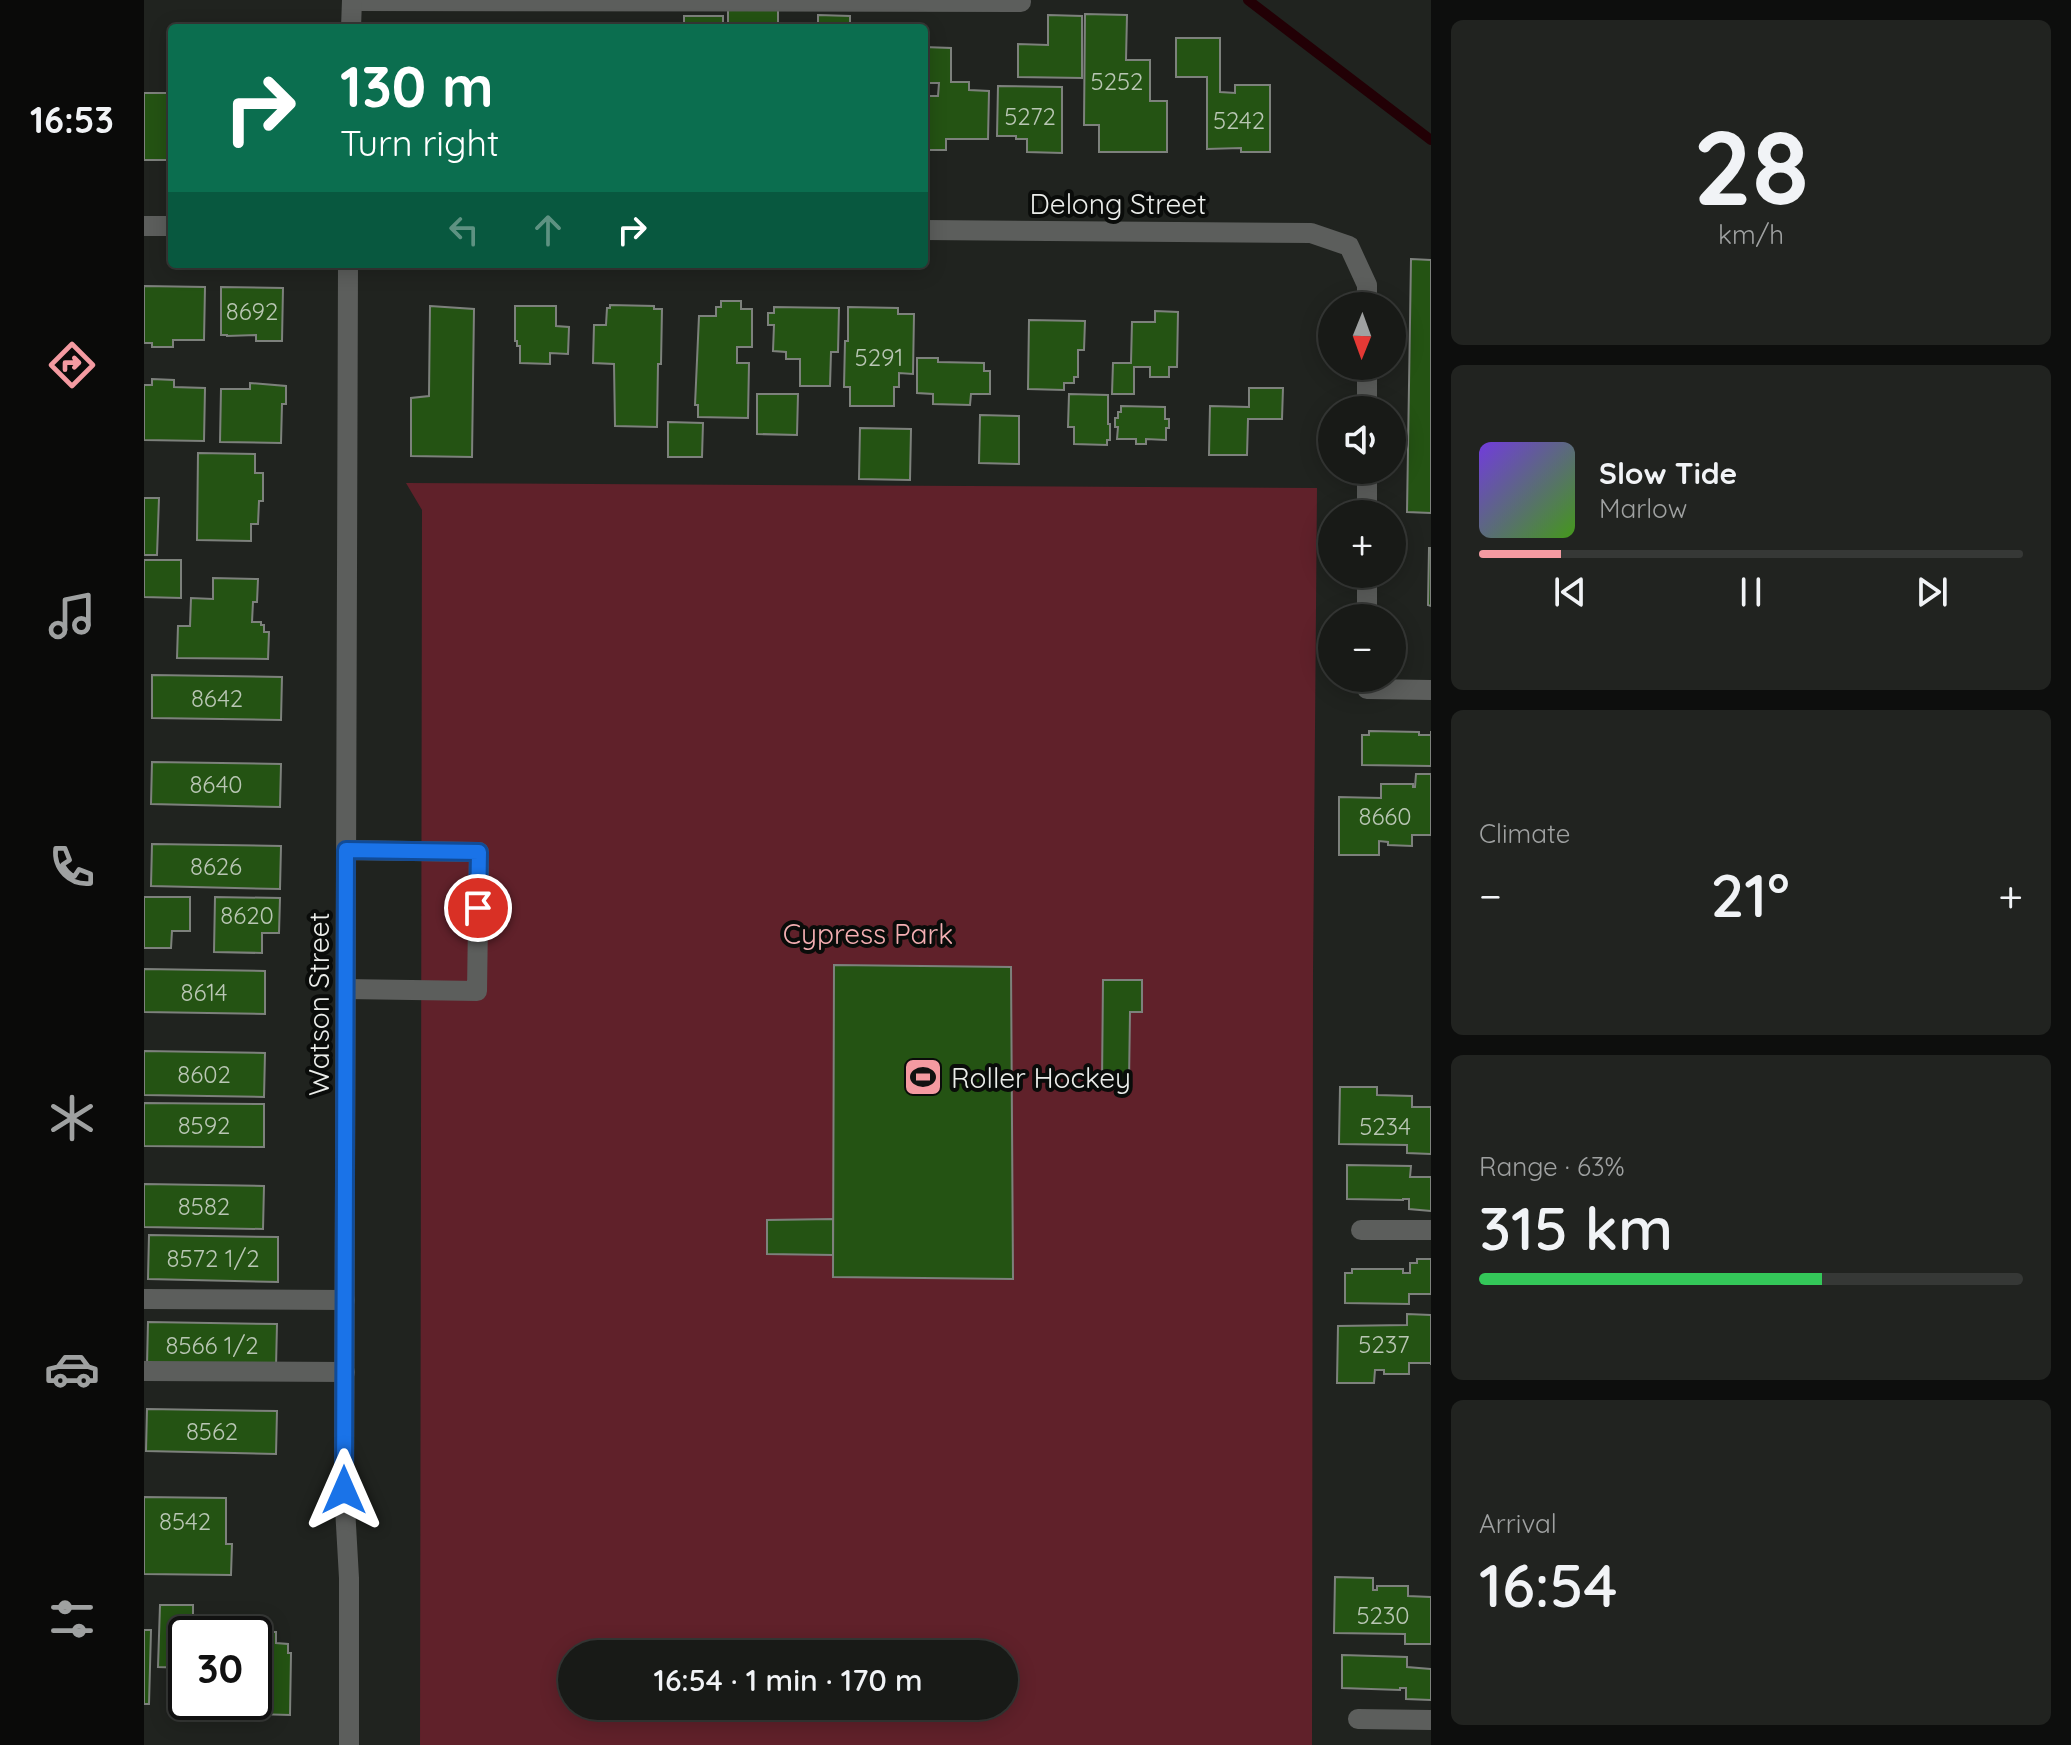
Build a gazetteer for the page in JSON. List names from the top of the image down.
{
  "streets": {
    "street": ["Delong Street", "Watson Street"]
  },
  "parks": ["Cypress Park"],
  "places": {
    "sports": ["Roller Hockey"]
  },
  "house_numbers": [
    "5252",
    "5272",
    "5242",
    "8692",
    "5291",
    "8642",
    "8640",
    "8660",
    "8626",
    "8620",
    "8614",
    "8602",
    "8592",
    "5234",
    "8582",
    "8572 1/2",
    "5237",
    "8566 1/2",
    "8562",
    "8542",
    "5230"
  ],
  "north": "bottom",
  "page": {
    "tabs": "16:53",
    "tile": [
      ["28", "km/h"],
      "Climate",
      ["Range · 63%", "315 km"],
      ["Arrival", "16:54"]
    ],
    "turn": ["130 m", "Turn right"],
    "map_buttons": ["+", "−"],
    "song": ["Slow Tide", "Marlow"],
    "heat": ["−", "21°", "+"],
    "limit": "30",
    "trip": "16:54 · 1 min · 170 m"
  }
}
